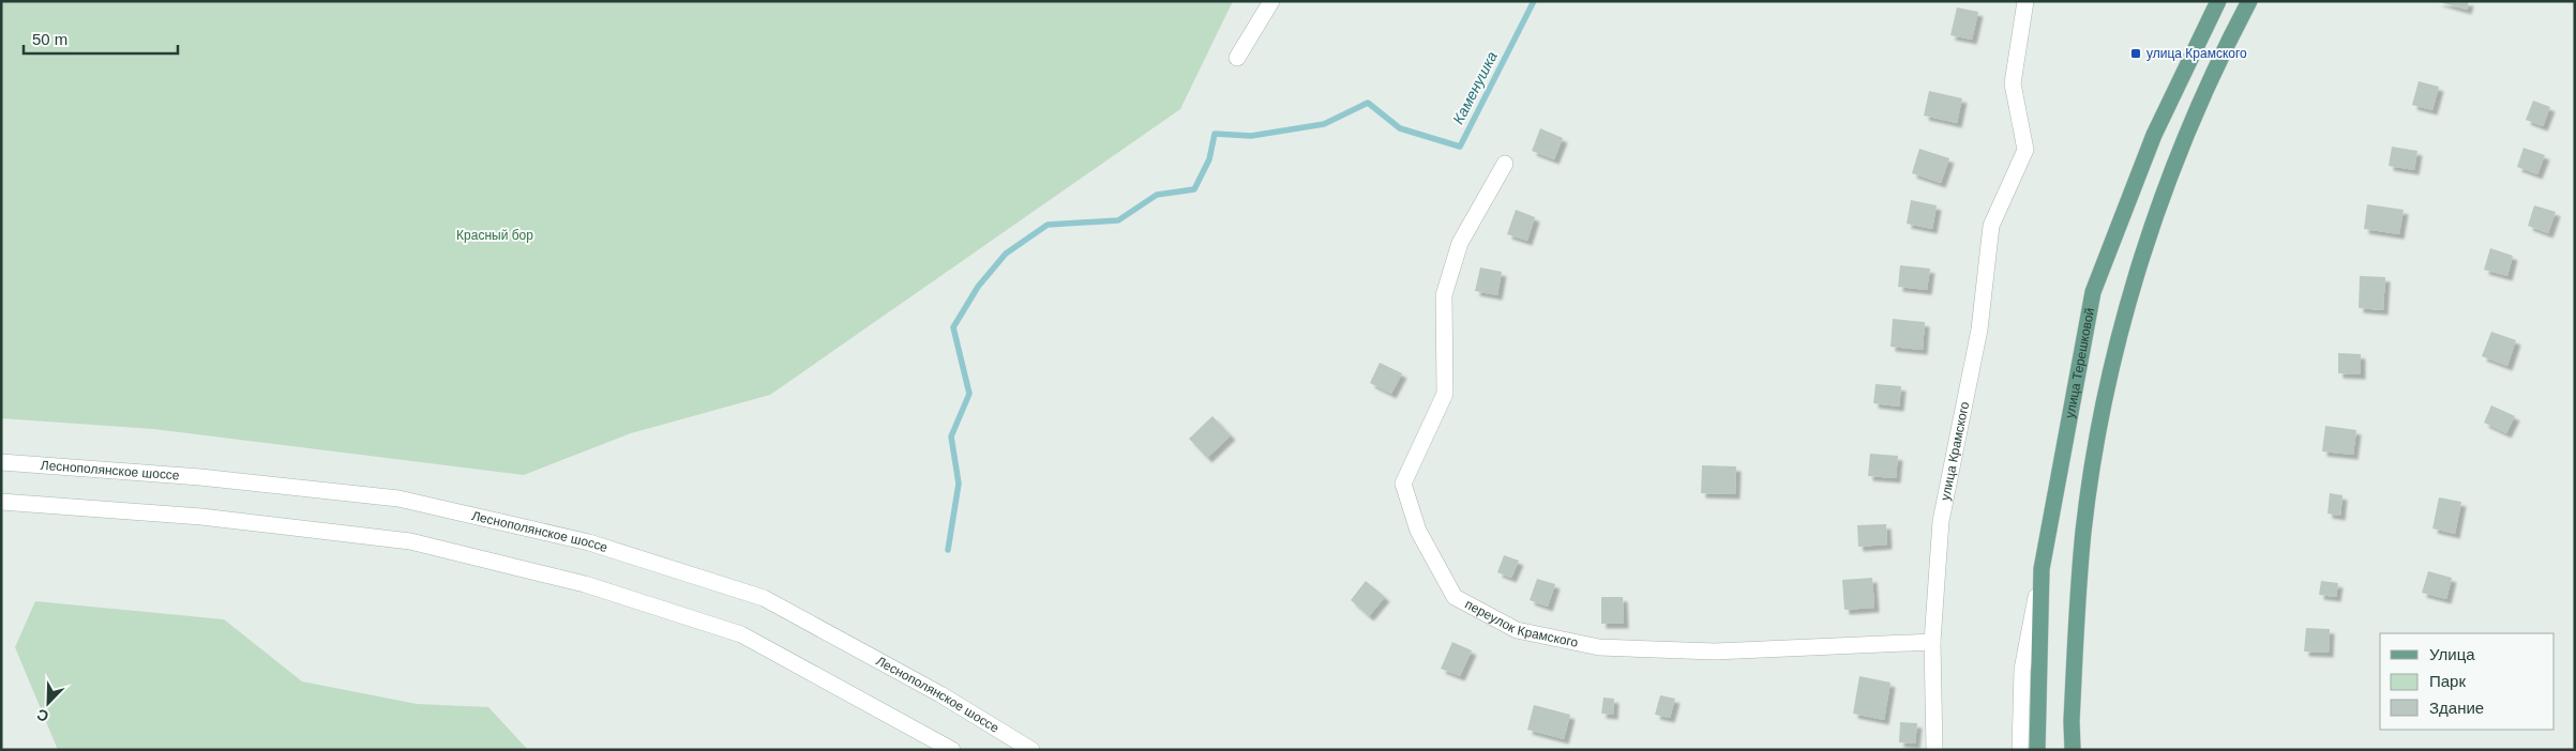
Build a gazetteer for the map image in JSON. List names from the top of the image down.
{
  "streets": {
    "main road": [
      "улица Терешковой",
      "улица Крамского",
      "Леснополянское шоссе",
      "переулок Крамского"
    ]
  },
  "crossings": [
    ["улица Крамского", "переулок Крамского"]
  ],
  "water": ["Каменушка"],
  "parks": ["Красный бор"],
  "places": {
    "transit": ["улица Крамского"]
  },
  "legend": ["Улица", "Парк", "Здание"],
  "scale_bar": "50 m",
  "north": "bottom left"
}
